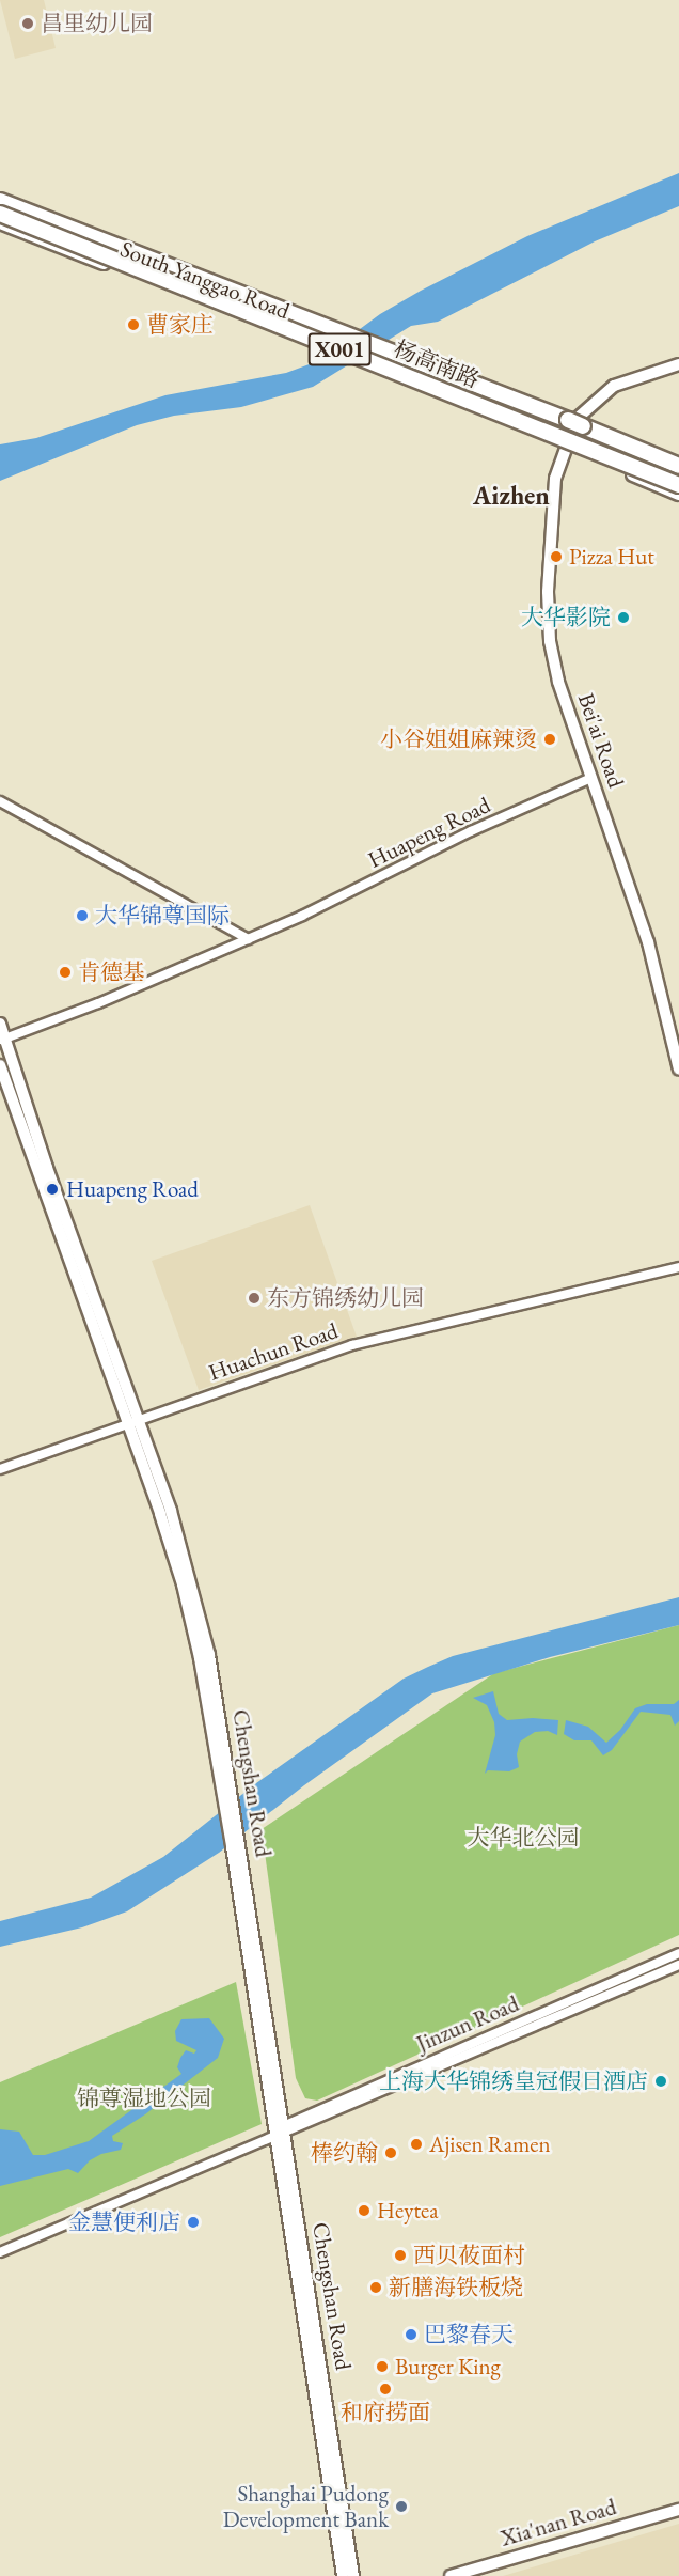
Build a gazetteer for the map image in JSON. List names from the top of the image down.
{
  "streets": {
    "highway": ["X001", "杨高南路"],
    "main road": [
      "South Yanggao Road",
      "Bei'ai Road",
      "Chengshan Road",
      "Xia'nan Road"
    ],
    "street": ["Huapeng Road", "Huachun Road", "Jinzun Road"]
  },
  "crossings": [
    ["South Yanggao Road", "Bei'ai Road"],
    ["Bei'ai Road", "Huapeng Road"],
    ["Huapeng Road", "Chengshan Road"],
    ["Huachun Road", "Chengshan Road"],
    ["Chengshan Road", "Jinzun Road"]
  ],
  "districts": ["Aizhen"],
  "parks": ["大华北公园", "锦尊湿地公园"],
  "places": [
    "昌里幼儿园",
    "曹家庄",
    "Pizza Hut",
    "大华影院",
    "小谷姐姐麻辣烫",
    "大华锦尊国际",
    "肯德基",
    "Huapeng Road",
    "东方锦绣幼儿园",
    "上海大华锦绣皇冠假日酒店",
    "Ajisen Ramen",
    "棒约翰",
    "Heytea",
    "金慧便利店",
    "西贝莜面村",
    "新膳海铁板烧",
    "巴黎春天",
    "Burger King",
    "和府捞面",
    "Shanghai Pudong Development Bank"
  ]
}
